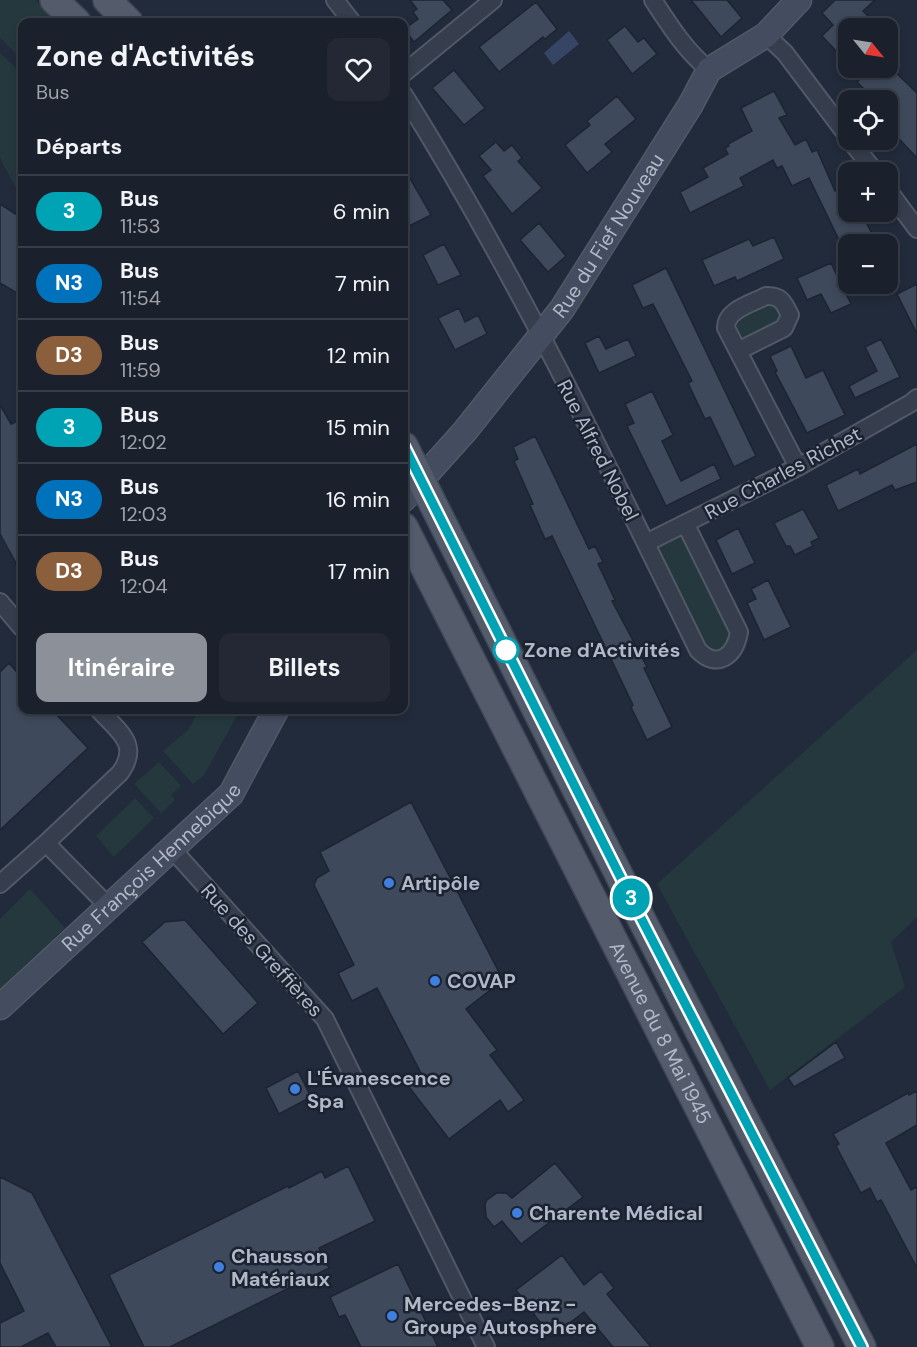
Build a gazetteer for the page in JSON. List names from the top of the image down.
{
  "streets": {
    "main road": ["Avenue du 8 Mai 1945"],
    "street": [
      "Rue du Fief Nouveau",
      "Rue Alfred Nobel",
      "Rue Charles Richet",
      "Rue François Hennebique",
      "Rue des Greffières"
    ]
  },
  "crossings": [
    ["Rue du Fief Nouveau", "Rue Alfred Nobel"],
    ["Rue du Fief Nouveau", "Avenue du 8 Mai 1945"],
    ["Rue Alfred Nobel", "Rue Charles Richet"],
    ["Rue François Hennebique", "Rue des Greffières"]
  ],
  "places": [
    "Zone d'Activités",
    "Artipôle",
    "COVAP",
    "L'Évanescence Spa",
    "Charente Médical",
    "Chausson Matériaux",
    "Mercedes-Benz - Groupe Autosphere"
  ],
  "lines": ["bus line 3"],
  "north": "bottom right",
  "page": {
    "on_map": "3",
    "map_buttons": ["+", "−"],
    "heading": [
      ["Zone d'Activités", "Bus"],
      "Départs"
    ],
    "list": [
      {
        "mark": "3",
        "name": "Bus",
        "note": "11:53",
        "value": "6 min"
      },
      {
        "mark": "N3",
        "name": "Bus",
        "note": "11:54",
        "value": "7 min"
      },
      {
        "mark": "D3",
        "name": "Bus",
        "note": "11:59",
        "value": "12 min"
      },
      {
        "mark": "3",
        "name": "Bus",
        "note": "12:02",
        "value": "15 min"
      },
      {
        "mark": "N3",
        "name": "Bus",
        "note": "12:03",
        "value": "16 min"
      },
      {
        "mark": "D3",
        "name": "Bus",
        "note": "12:04",
        "value": "17 min"
      }
    ],
    "buttons": ["Itinéraire", "Billets"]
  }
}
